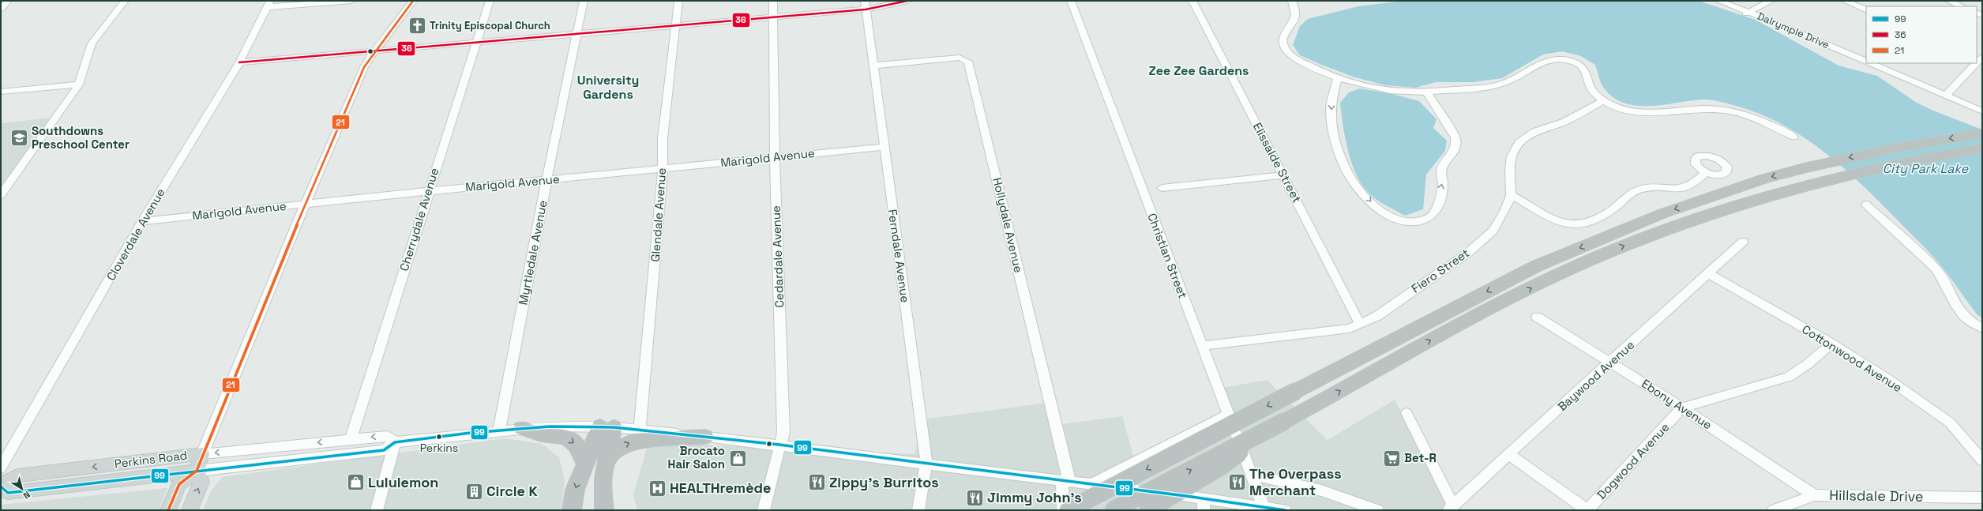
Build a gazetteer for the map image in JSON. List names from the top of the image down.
{
  "streets": {
    "main road": ["Perkins Road"],
    "street": [
      "Dalrymple Drive",
      "Marigold Avenue",
      "Elissalde Street",
      "Glendale Avenue",
      "Cherrydale Avenue",
      "Hollydale Avenue",
      "Cloverdale Avenue",
      "Myrtledale Avenue",
      "Ferndale Avenue",
      "Christian Street",
      "Cedardale Avenue",
      "Fiero Street",
      "Cottonwood Avenue",
      "Baywood Avenue",
      "Ebony Avenue",
      "Dogwood Avenue",
      "Hillsdale Drive"
    ]
  },
  "crossings": [
    ["Marigold Avenue", "Glendale Avenue"],
    ["Marigold Avenue", "Cherrydale Avenue"],
    ["Marigold Avenue", "Cloverdale Avenue"],
    ["Marigold Avenue", "Myrtledale Avenue"],
    ["Marigold Avenue", "Ferndale Avenue"],
    ["Marigold Avenue", "Cedardale Avenue"],
    ["Elissalde Street", "Fiero Street"],
    ["Glendale Avenue", "Perkins Road"],
    ["Cherrydale Avenue", "Perkins Road"],
    ["Hollydale Avenue", "Ferndale Avenue"],
    ["Hollydale Avenue", "Perkins Road"],
    ["Myrtledale Avenue", "Perkins Road"],
    ["Ferndale Avenue", "Perkins Road"],
    ["Christian Street", "Fiero Street"],
    ["Christian Street", "Perkins Road"],
    ["Cedardale Avenue", "Perkins Road"],
    ["Cottonwood Avenue", "Baywood Avenue"],
    ["Cottonwood Avenue", "Dogwood Avenue"],
    ["Baywood Avenue", "Ebony Avenue"],
    ["Ebony Avenue", "Dogwood Avenue"],
    ["Ebony Avenue", "Hillsdale Drive"]
  ],
  "districts": ["Zee Zee Gardens", "University Gardens"],
  "water": ["City Park Lake"],
  "places": {
    "church": ["Trinity Episcopal Church"],
    "school or university": ["Southdowns Preschool Center"],
    "other": ["Perkins"],
    "shop": ["Brocato Hair Salon", "Lululemon"],
    "supermarket": ["Bet-R"],
    "restaurant": ["The Overpass Merchant", "Zippy's Burritos", "Jimmy John's"],
    "hospital": ["HEALTHremède"],
    "building": ["Circle K"]
  },
  "lines": ["transit line 36", "transit line 21", "transit line 99"],
  "legend": ["99", "36", "21"],
  "north": "bottom right"
}
